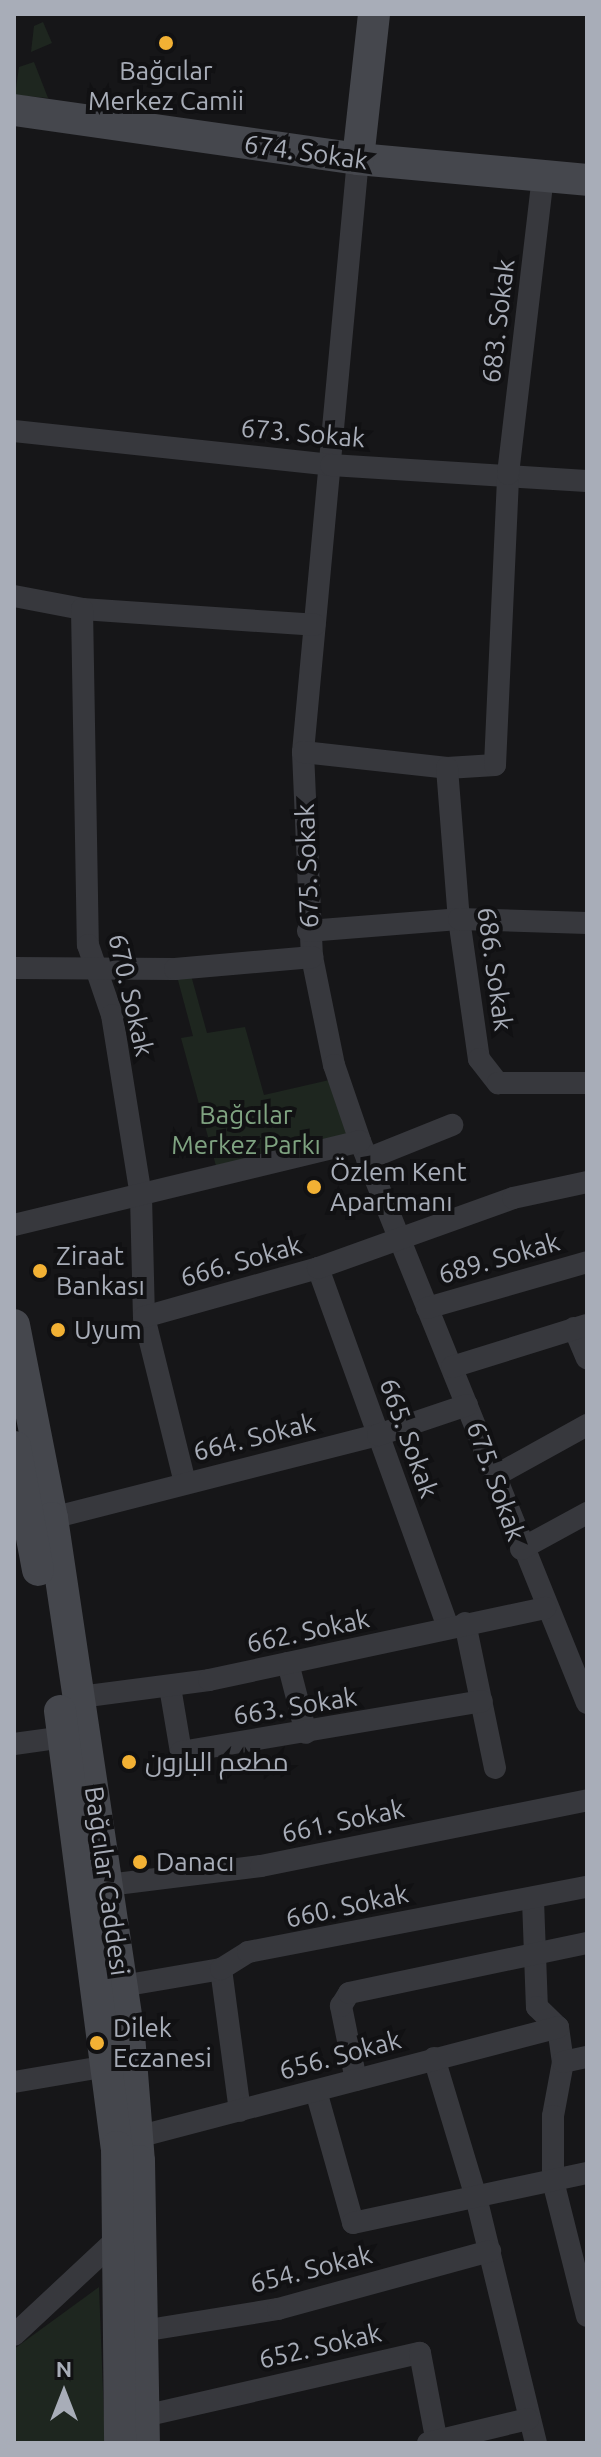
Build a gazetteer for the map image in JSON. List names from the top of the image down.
{
  "streets": {
    "main road": ["674. Sokak", "675. Sokak", "Bağcılar Caddesi"],
    "street": [
      "683. Sokak",
      "673. Sokak",
      "686. Sokak",
      "670. Sokak",
      "689. Sokak",
      "666. Sokak",
      "664. Sokak",
      "665. Sokak",
      "662. Sokak",
      "663. Sokak",
      "661. Sokak",
      "660. Sokak",
      "656. Sokak",
      "654. Sokak",
      "652. Sokak"
    ]
  },
  "crossings": [
    ["674. Sokak", "683. Sokak"],
    ["674. Sokak", "675. Sokak"],
    ["683. Sokak", "673. Sokak"],
    ["683. Sokak", "686. Sokak"],
    ["673. Sokak", "675. Sokak"],
    ["675. Sokak", "689. Sokak"],
    ["675. Sokak", "666. Sokak"],
    ["675. Sokak", "664. Sokak"],
    ["675. Sokak", "662. Sokak"],
    ["670. Sokak", "666. Sokak"],
    ["670. Sokak", "664. Sokak"],
    ["666. Sokak", "665. Sokak"],
    ["664. Sokak", "665. Sokak"],
    ["664. Sokak", "Bağcılar Caddesi"],
    ["665. Sokak", "662. Sokak"],
    ["665. Sokak", "663. Sokak"],
    ["662. Sokak", "663. Sokak"],
    ["662. Sokak", "Bağcılar Caddesi"],
    ["661. Sokak", "Bağcılar Caddesi"],
    ["Bağcılar Caddesi", "660. Sokak"],
    ["Bağcılar Caddesi", "656. Sokak"],
    ["Bağcılar Caddesi", "654. Sokak"],
    ["Bağcılar Caddesi", "652. Sokak"]
  ],
  "parks": ["Bağcılar Merkez Parkı"],
  "places": [
    "Bağcılar Merkez Camii",
    "Özlem Kent Apartmanı",
    "Ziraat Bankası",
    "Uyum",
    "مطعم البارون",
    "Danacı",
    "Dilek Eczanesi"
  ],
  "north": "top"
}
